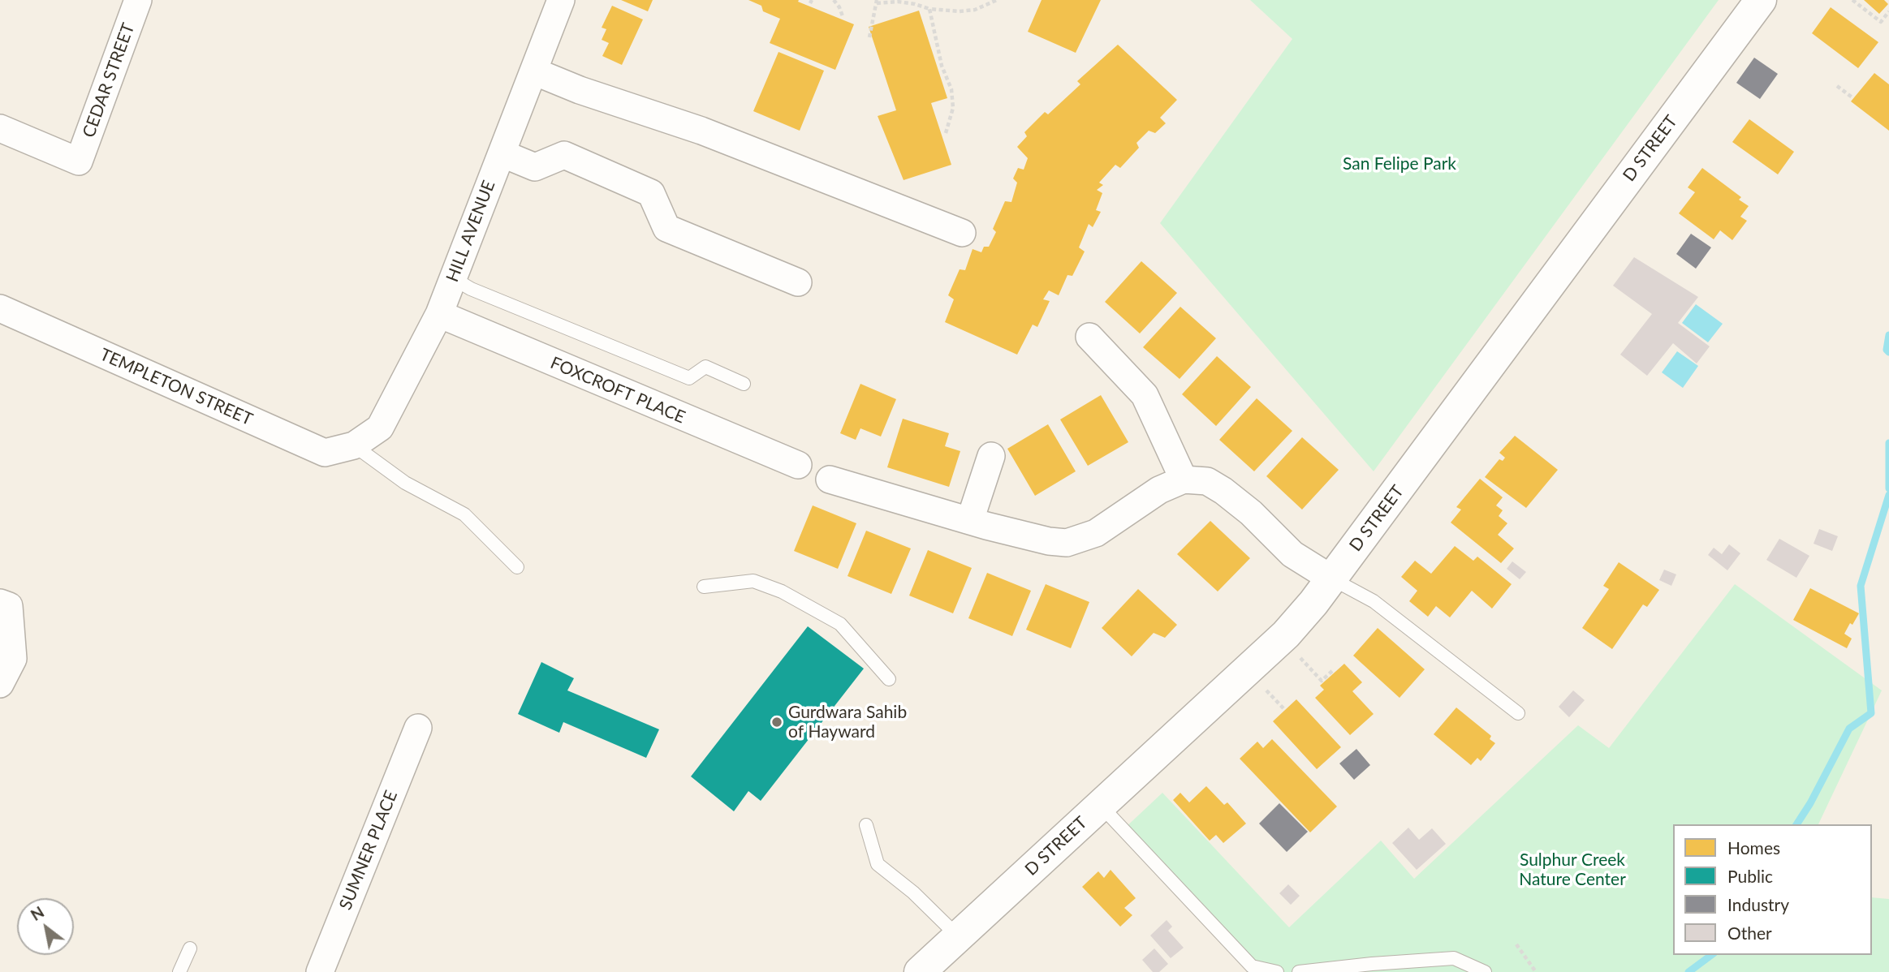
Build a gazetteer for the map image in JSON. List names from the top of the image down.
{
  "streets": {
    "main road": ["D STREET"],
    "street": [
      "CEDAR STREET",
      "HILL AVENUE",
      "TEMPLETON STREET",
      "FOXCROFT PLACE",
      "SUMNER PLACE"
    ]
  },
  "crossings": [
    ["HILL AVENUE", "TEMPLETON STREET"],
    ["HILL AVENUE", "FOXCROFT PLACE"]
  ],
  "parks": ["San Felipe Park", "Sulphur Creek Nature Center"],
  "places": ["Gurdwara Sahib of Hayward"],
  "legend": [
    "Homes",
    "Public",
    "Industry",
    "Other"
  ],
  "north": "top left"
}
